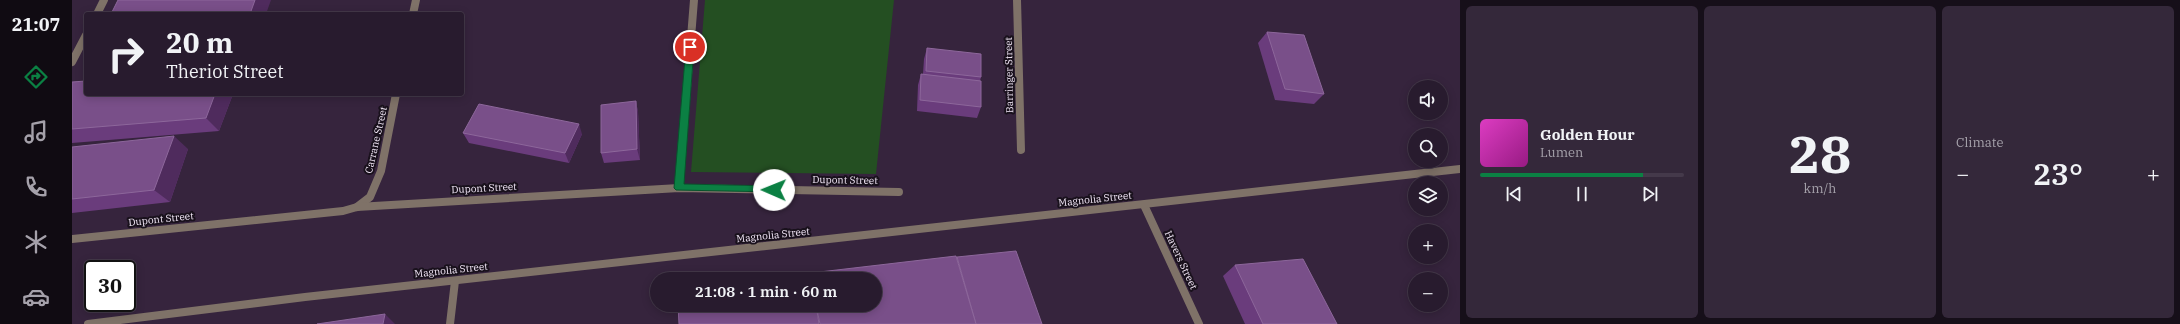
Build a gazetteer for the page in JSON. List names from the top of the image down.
{
  "streets": {
    "street": [
      "Barringer Street",
      "Carrane Street",
      "Dupont Street",
      "Magnolia Street",
      "Havers Street"
    ]
  },
  "crossings": [
    ["Carrane Street", "Dupont Street"],
    ["Magnolia Street", "Havers Street"]
  ],
  "page": {
    "tabs": "21:07",
    "tile": [
      ["28", "km/h"],
      "Climate"
    ],
    "turn": ["20 m", "Theriot Street"],
    "map_buttons": ["+", "−"],
    "song": ["Golden Hour", "Lumen"],
    "heat": ["−", "23°", "+"],
    "limit": "30",
    "trip": "21:08 · 1 min · 60 m"
  }
}
